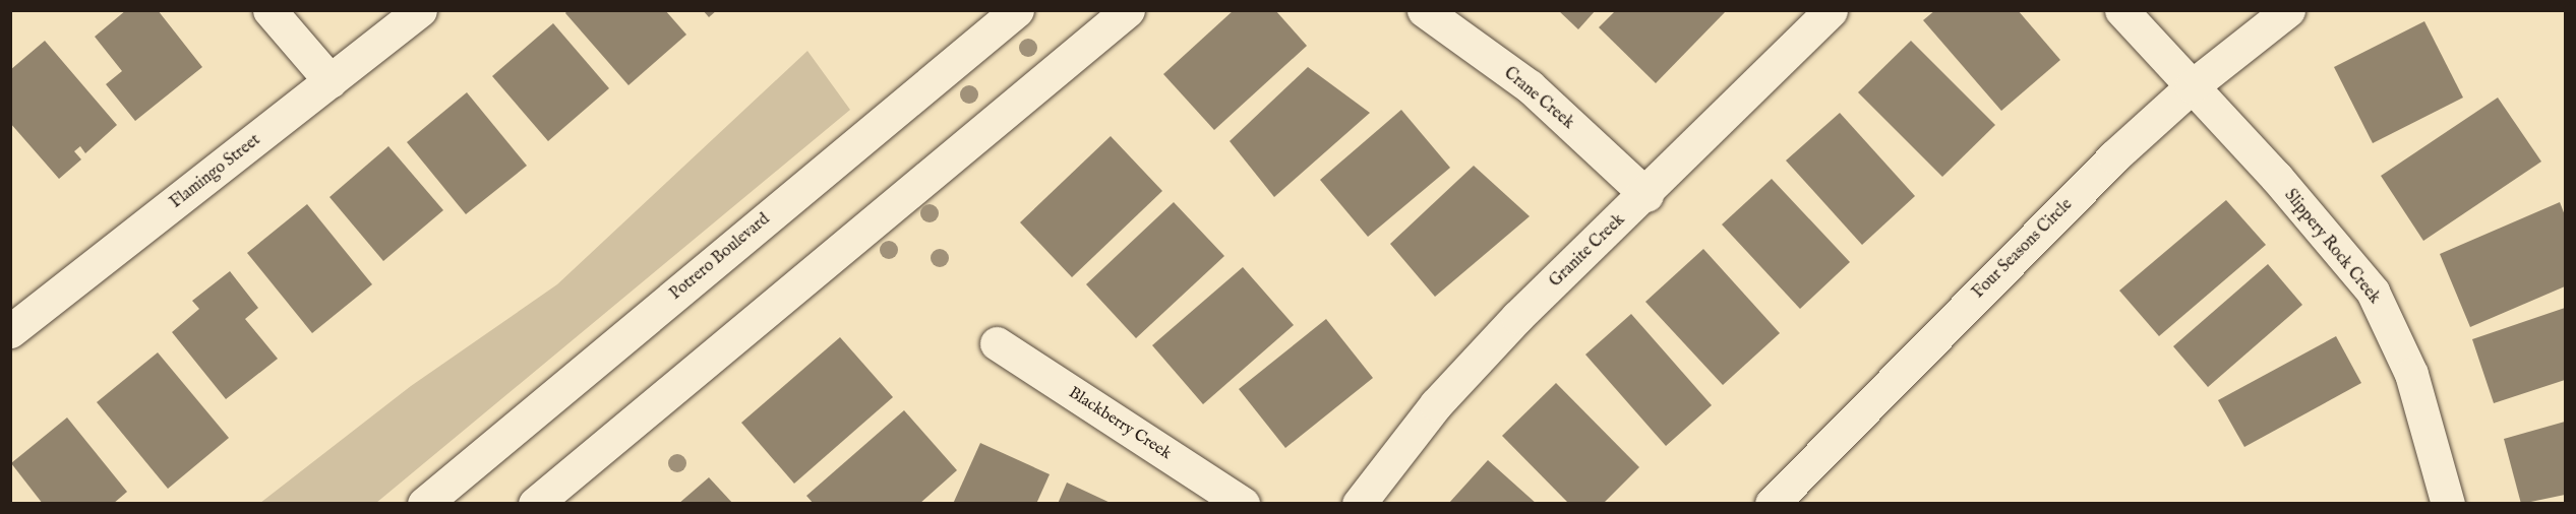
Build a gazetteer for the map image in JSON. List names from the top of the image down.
{
  "streets": {
    "street": [
      "Crane Creek",
      "Flamingo Street",
      "Slippery Rock Creek",
      "Four Seasons Circle",
      "Granite Creek",
      "Potrero Boulevard",
      "Blackberry Creek"
    ]
  },
  "crossings": [
    ["Crane Creek", "Granite Creek"],
    ["Slippery Rock Creek", "Four Seasons Circle"]
  ]
}
